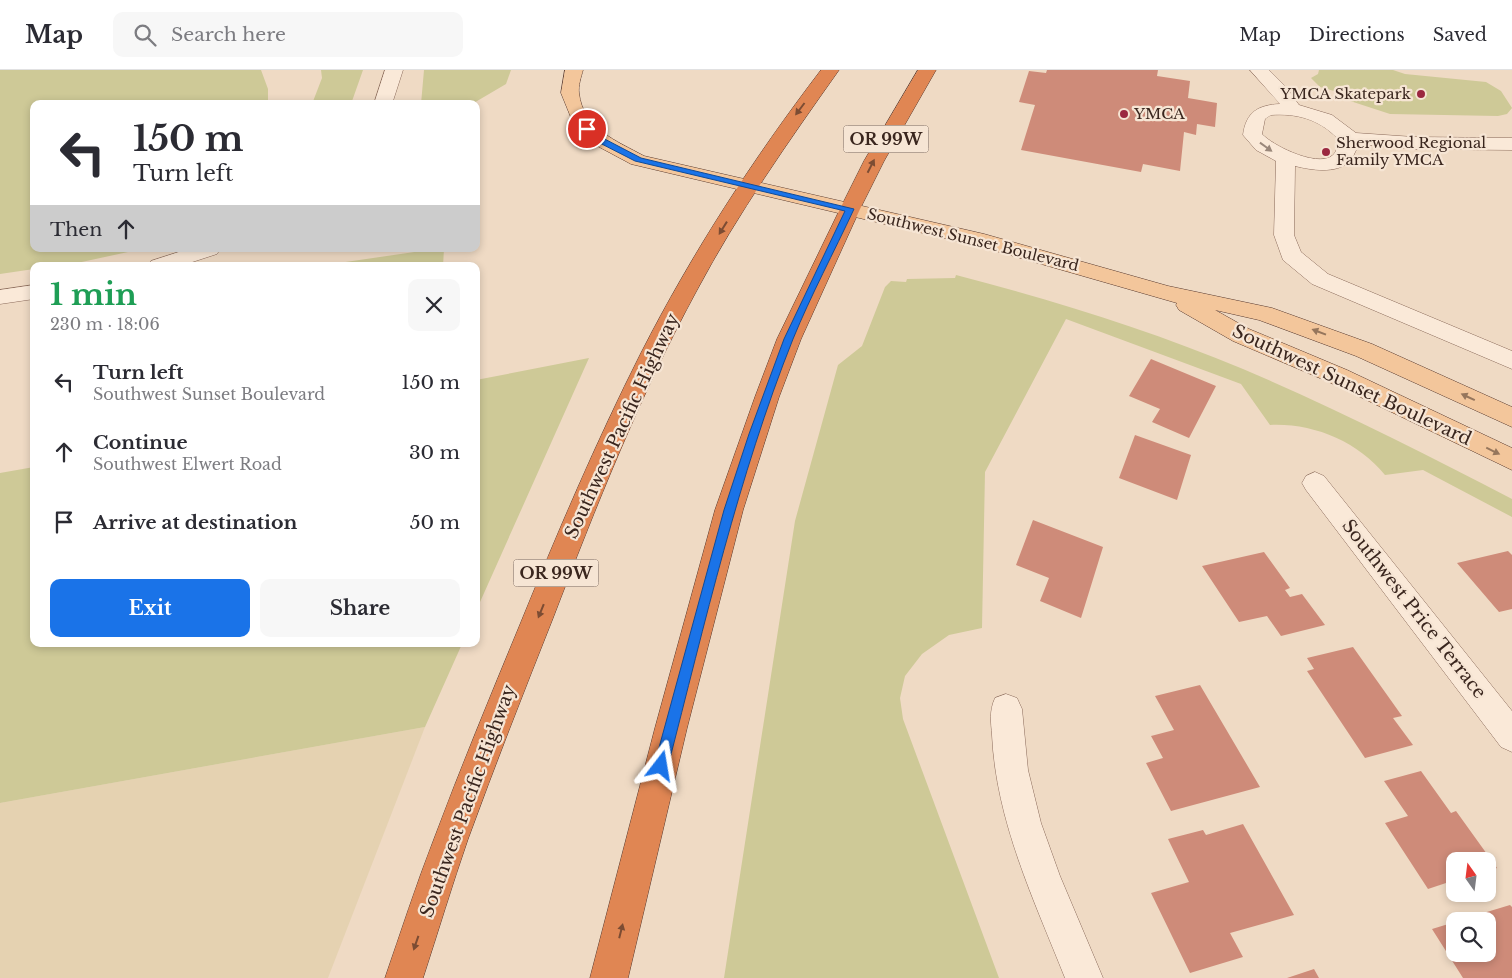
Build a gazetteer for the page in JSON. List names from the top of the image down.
{
  "streets": {
    "highway": ["OR 99W", "Southwest Pacific Highway"],
    "main road": ["Southwest Sunset Boulevard"],
    "street": ["Southwest Price Terrace"]
  },
  "crossings": [
    ["OR 99W", "Southwest Sunset Boulevard"],
    ["Southwest Sunset Boulevard", "Southwest Pacific Highway"]
  ],
  "places": ["YMCA Skatepark", "YMCA", "Sherwood Regional Family YMCA"],
  "north": "top",
  "page": {
    "header": "Map",
    "search": "Search here",
    "nav": ["Map", "Directions", "Saved"],
    "turn": ["150 m", "Turn left"],
    "then": "Then",
    "heading": ["1 min", "230 m · 18:06"],
    "list": [
      {
        "name": "Turn left",
        "note": "Southwest Sunset Boulevard",
        "value": "150 m"
      },
      {
        "name": "Continue",
        "note": "Southwest Elwert Road",
        "value": "30 m"
      },
      {
        "name": "Arrive at destination",
        "value": "50 m"
      }
    ],
    "buttons": ["Exit", "Share"]
  }
}
